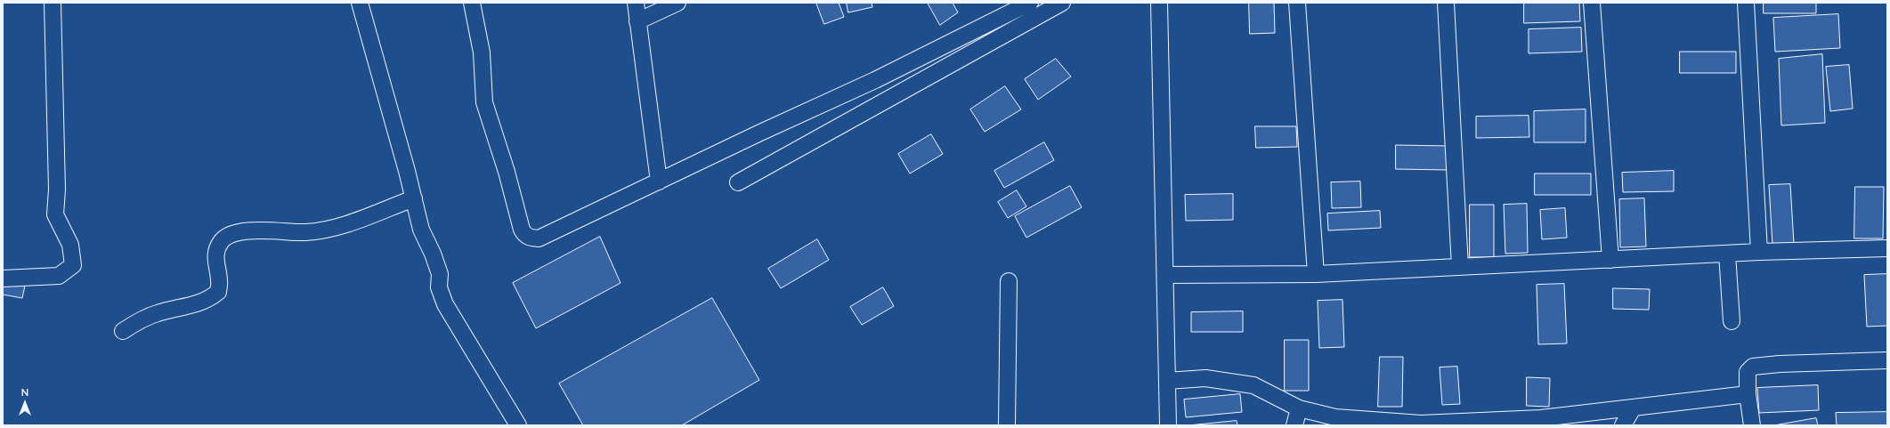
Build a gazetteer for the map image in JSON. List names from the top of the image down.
{
  "north": "top"
}
